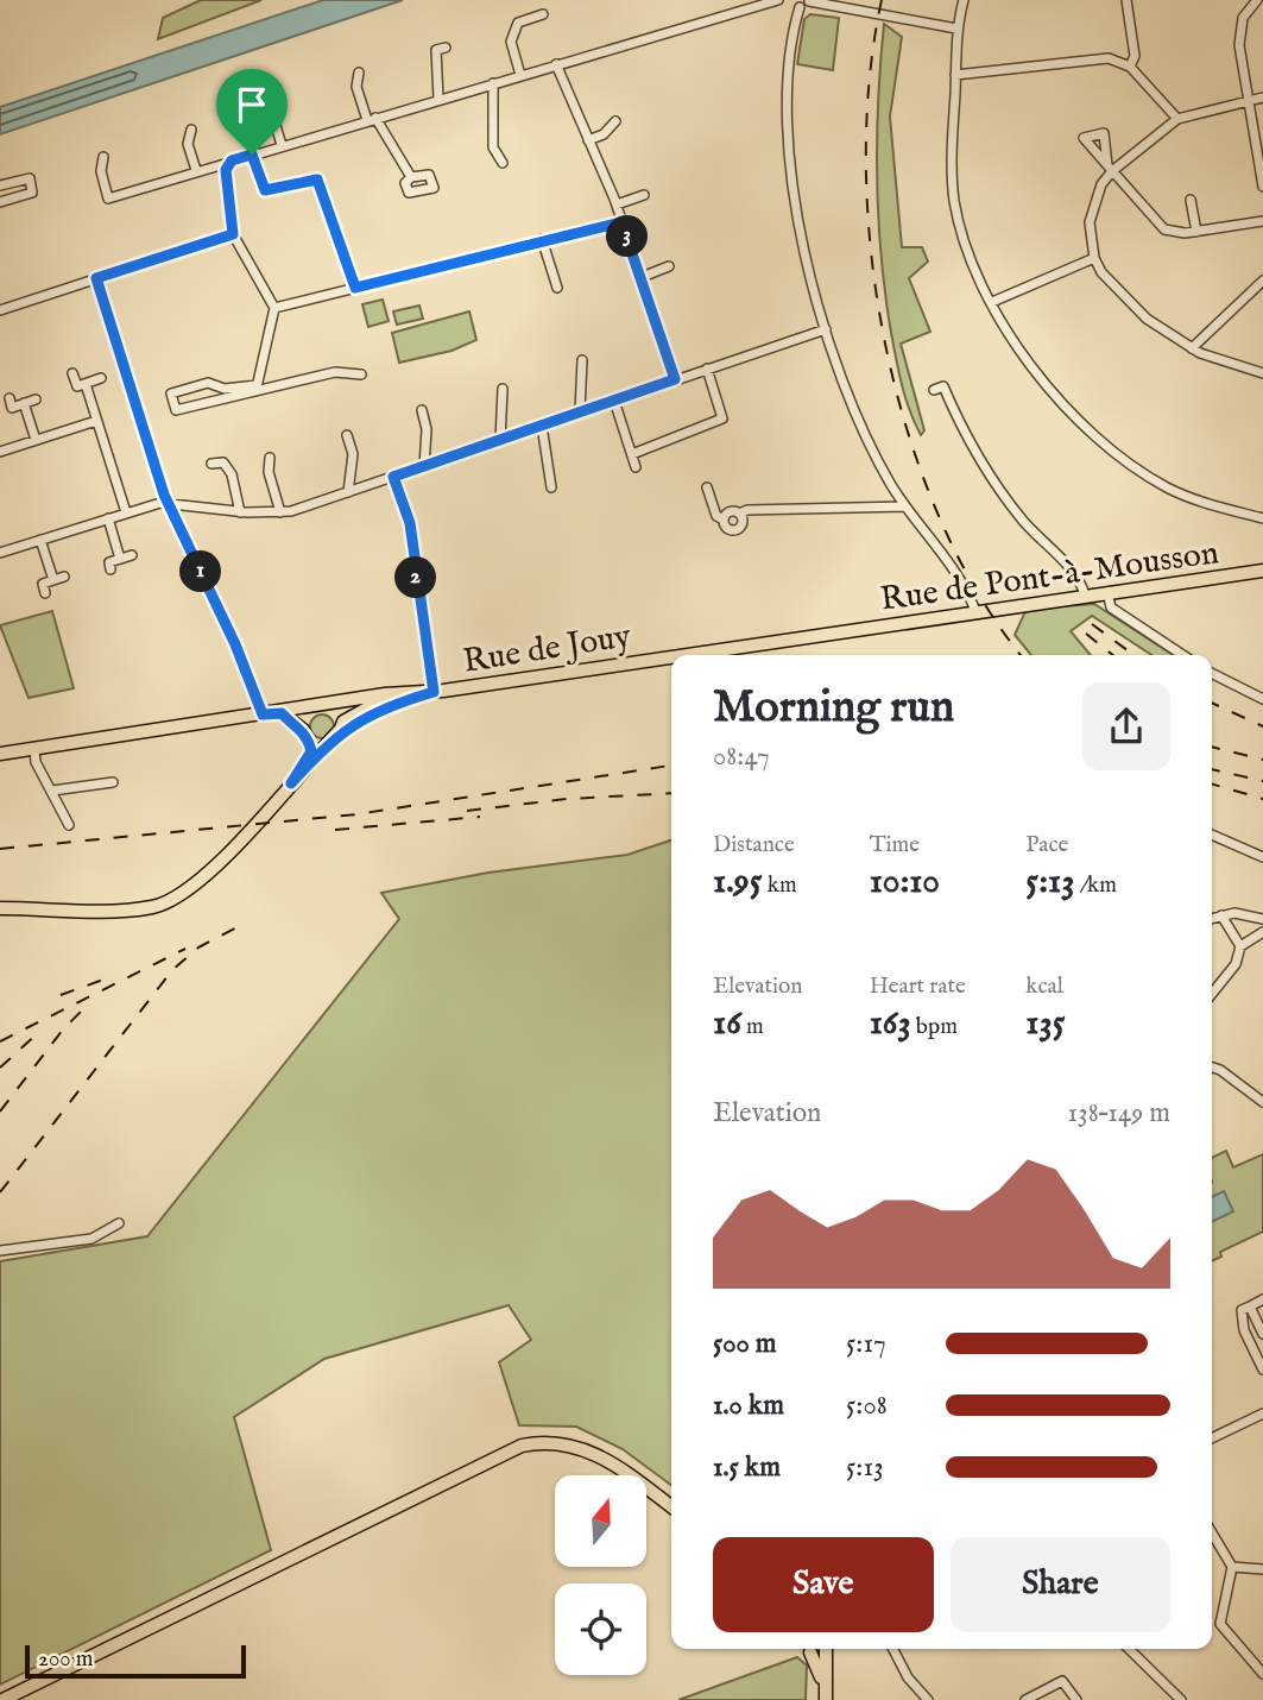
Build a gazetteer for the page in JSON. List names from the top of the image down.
{
  "streets": {
    "main road": ["Rue de Pont-à-Mousson", "Rue de Jouy"]
  },
  "crossings": [
    ["Rue de Pont-à-Mousson", "Rue de Jouy"]
  ],
  "scale_bar": "200 m",
  "north": "top",
  "page": {
    "pins": ["3", "1", "2"],
    "heading": ["Morning run", "08:47"],
    "stats": [
      ["Distance", "1.95 km"],
      ["Time", "10:10"],
      ["Pace", "5:13 /km"],
      ["Elevation", "16 m"],
      ["Heart rate", "163 bpm"],
      ["kcal", "135"]
    ],
    "chart": ["Elevation", "138–149 m"],
    "list": [
      {
        "name": "500 m",
        "note": "5:17"
      },
      {
        "name": "1.0 km",
        "note": "5:08"
      },
      {
        "name": "1.5 km",
        "note": "5:13"
      }
    ],
    "buttons": ["Save", "Share"],
    "scale": "200 m"
  }
}
